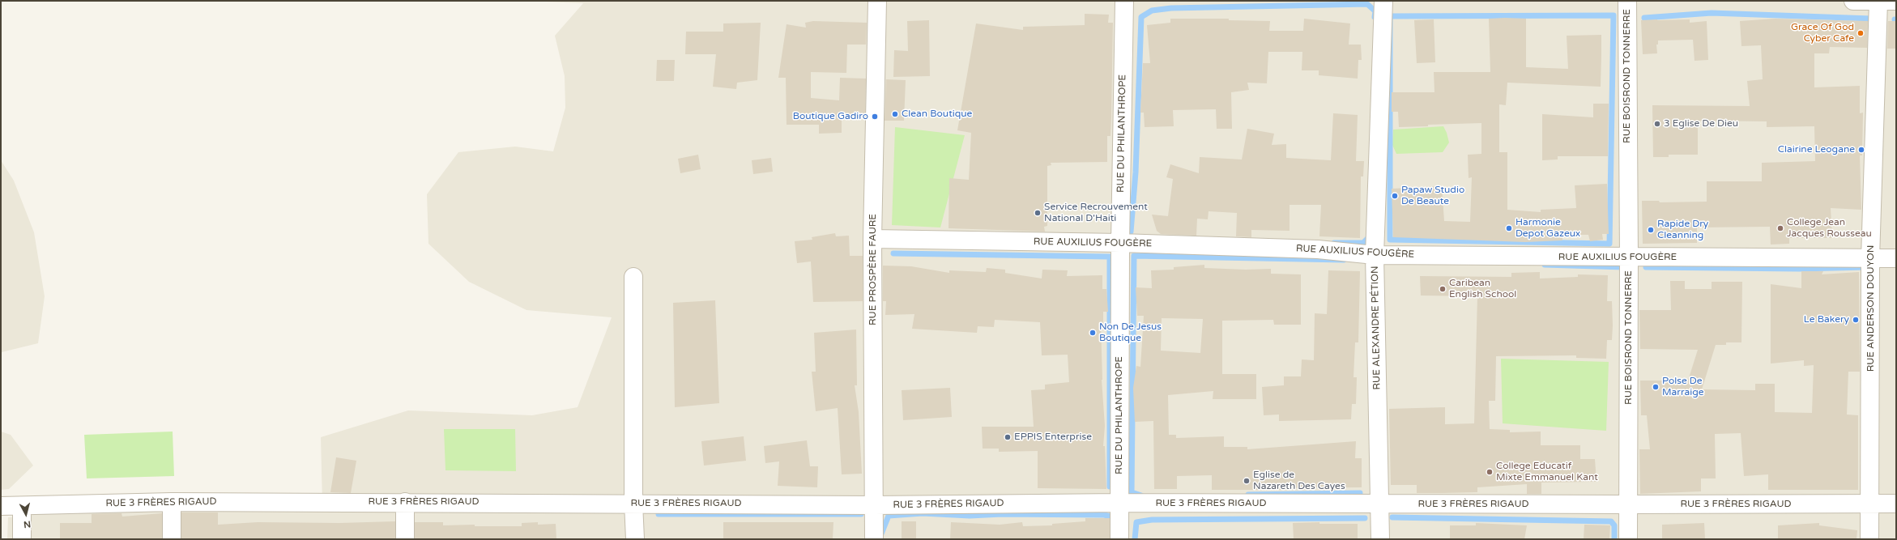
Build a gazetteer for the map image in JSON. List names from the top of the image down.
{
  "streets": {
    "street": [
      "RUE BOISROND TONNERRE",
      "RUE DU PHILANTHROPE",
      "RUE AUXILIUS FOUGÈRE",
      "RUE PROSPÈRE FAURE",
      "RUE ANDERSON DOUYON",
      "RUE ALEXANDRE PÉTION",
      "RUE 3 FRÈRES RIGAUD"
    ]
  },
  "crossings": [
    ["RUE BOISROND TONNERRE", "RUE AUXILIUS FOUGÈRE"],
    ["RUE BOISROND TONNERRE", "RUE 3 FRÈRES RIGAUD"],
    ["RUE DU PHILANTHROPE", "RUE AUXILIUS FOUGÈRE"],
    ["RUE DU PHILANTHROPE", "RUE 3 FRÈRES RIGAUD"],
    ["RUE AUXILIUS FOUGÈRE", "RUE PROSPÈRE FAURE"],
    ["RUE AUXILIUS FOUGÈRE", "RUE ANDERSON DOUYON"],
    ["RUE AUXILIUS FOUGÈRE", "RUE ALEXANDRE PÉTION"],
    ["RUE PROSPÈRE FAURE", "RUE 3 FRÈRES RIGAUD"],
    ["RUE ANDERSON DOUYON", "RUE 3 FRÈRES RIGAUD"],
    ["RUE ALEXANDRE PÉTION", "RUE 3 FRÈRES RIGAUD"]
  ],
  "places": [
    "Grace Of God Cyber Cafe",
    "Clean Boutique",
    "Boutique Gadiro",
    "3 Eglise De Dieu",
    "Clairine Leogane",
    "Papaw Studio De Beaute",
    "Service Recrouvement National D'Haiti",
    "Harmonie Depot Gazeux",
    "College Jean Jacques Rousseau",
    "Rapide Dry Cleanning",
    "Caribean English School",
    "Le Bakery",
    "Non De Jesus Boutique",
    "Polse De Marraige",
    "EPPIS Enterprise",
    "College Educatif Mixte Emmanuel Kant",
    "Eglise de Nazareth Des Cayes"
  ],
  "north": "bottom"
}
